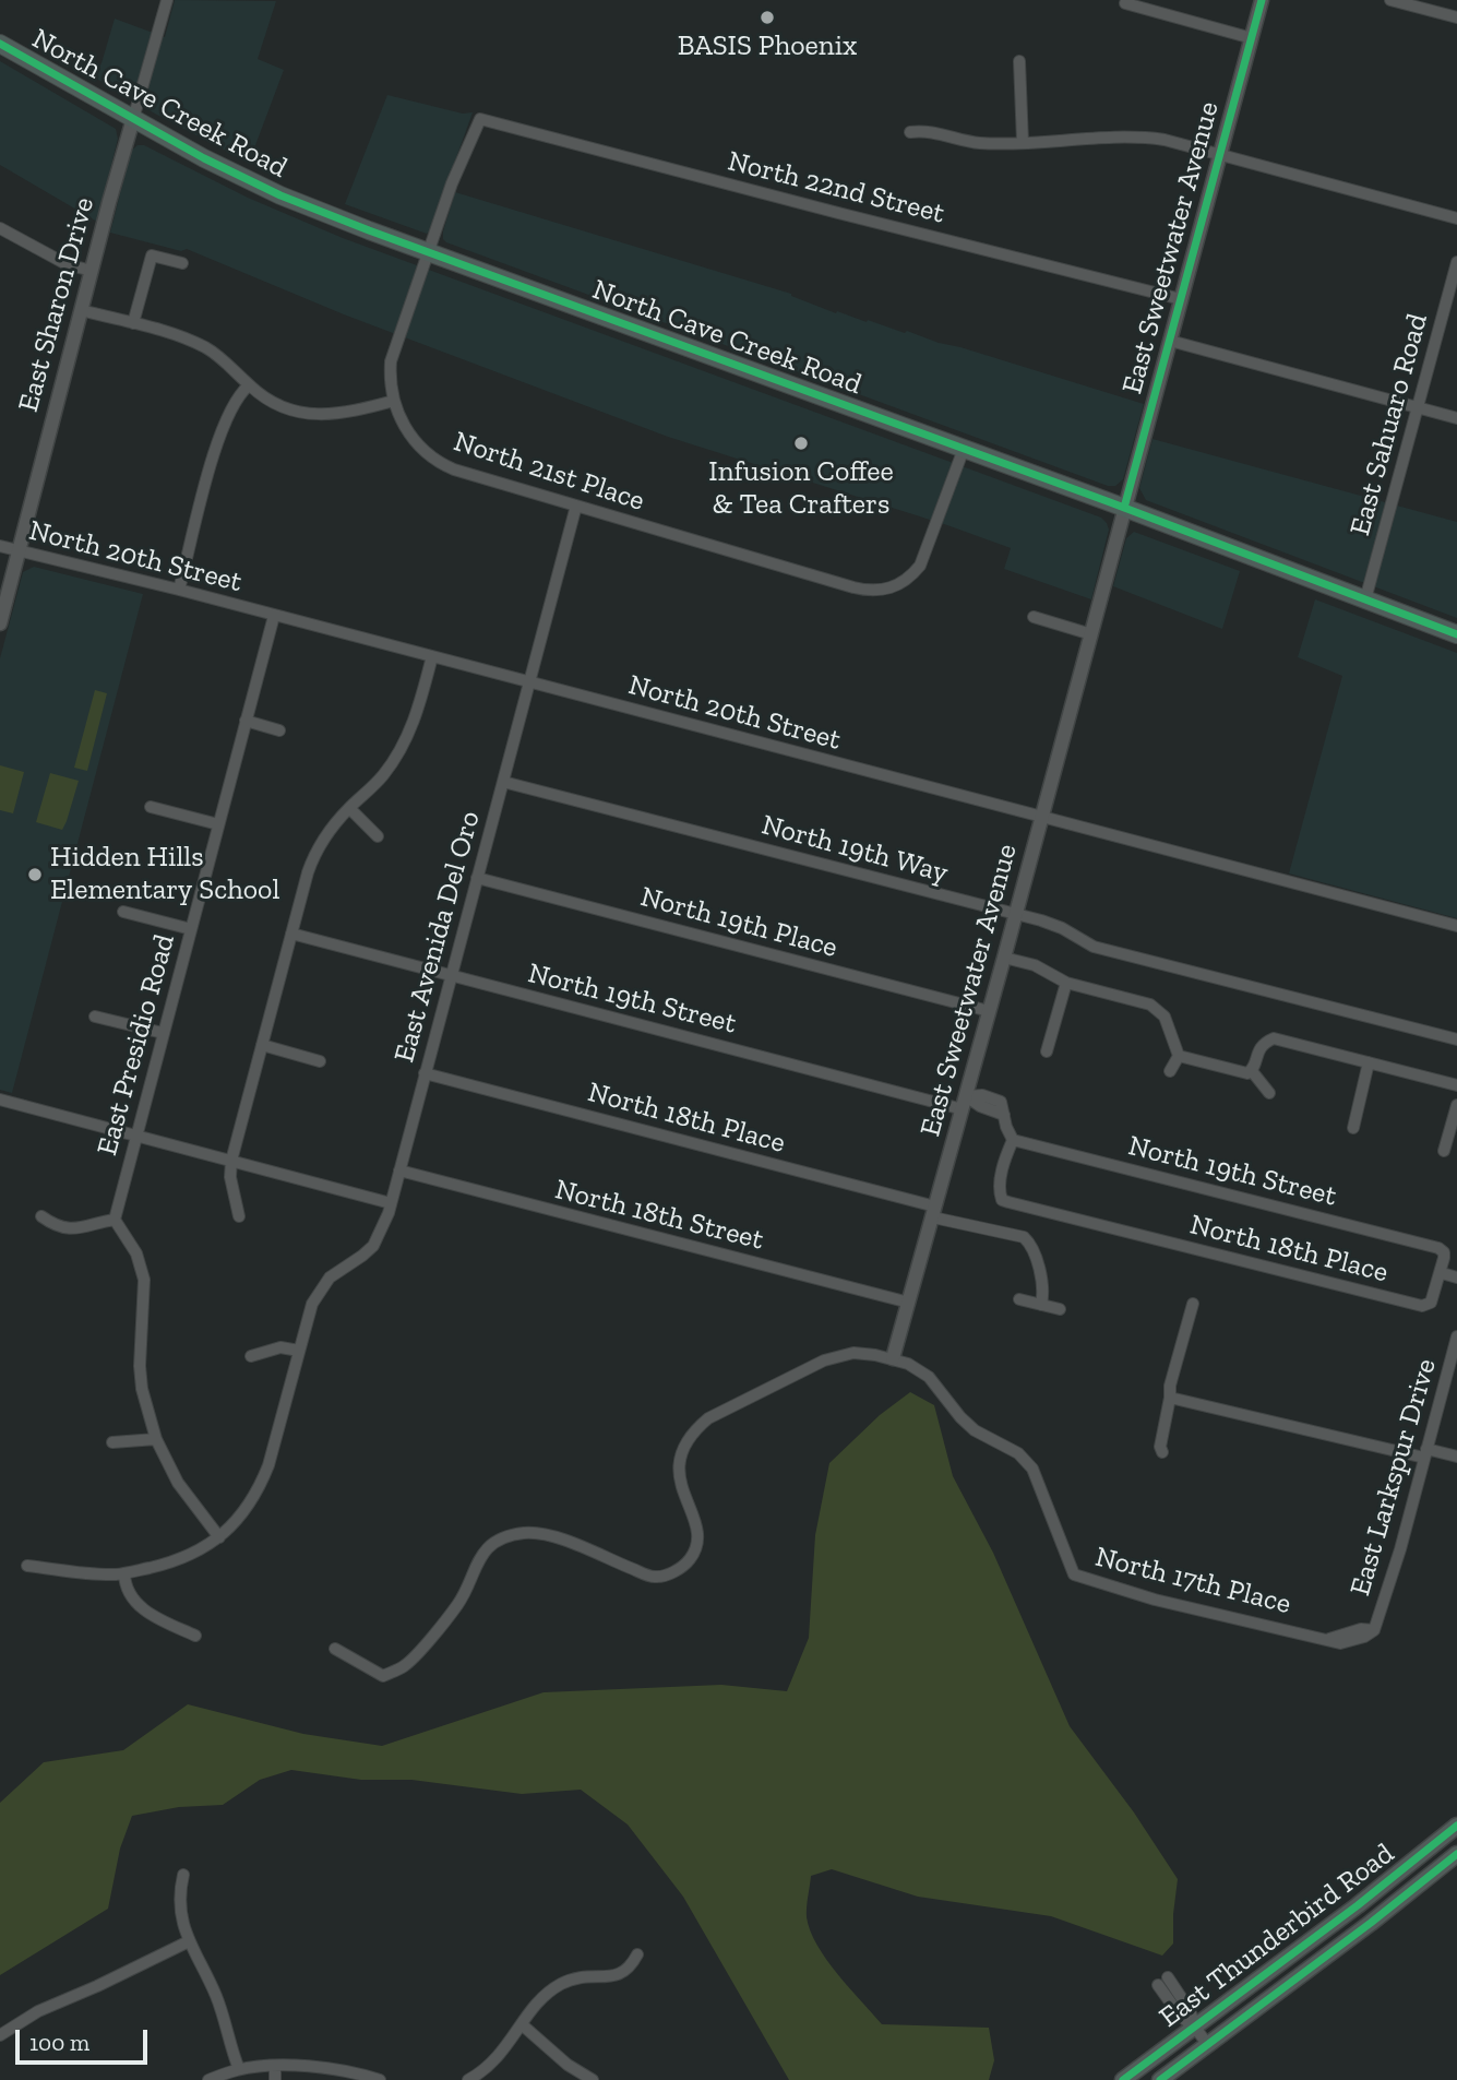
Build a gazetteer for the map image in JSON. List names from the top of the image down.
{
  "streets": {
    "main road": ["North Cave Creek Road", "East Thunderbird Road"],
    "street": [
      "North 22nd Street",
      "East Sweetwater Avenue",
      "East Sharon Drive",
      "East Sahuaro Road",
      "North 21st Place",
      "North 20th Street",
      "North 19th Way",
      "North 19th Place",
      "East Avenida Del Oro",
      "North 19th Street",
      "East Presidio Road",
      "North 18th Place",
      "North 18th Street",
      "East Larkspur Drive",
      "North 17th Place"
    ]
  },
  "crossings": [
    ["North Cave Creek Road", "North 22nd Street"],
    ["North Cave Creek Road", "East Sweetwater Avenue"],
    ["North Cave Creek Road", "East Sharon Drive"],
    ["North Cave Creek Road", "East Sahuaro Road"],
    ["North Cave Creek Road", "North 21st Place"],
    ["North 22nd Street", "East Sweetwater Avenue"],
    ["East Sweetwater Avenue", "North 20th Street"],
    ["East Sweetwater Avenue", "North 19th Way"],
    ["East Sweetwater Avenue", "North 19th Place"],
    ["East Sweetwater Avenue", "North 19th Street"],
    ["East Sweetwater Avenue", "North 18th Place"],
    ["East Sweetwater Avenue", "North 18th Street"],
    ["East Sweetwater Avenue", "North 17th Place"],
    ["East Sharon Drive", "North 20th Street"],
    ["North 21st Place", "East Avenida Del Oro"],
    ["North 20th Street", "East Avenida Del Oro"],
    ["North 20th Street", "East Presidio Road"],
    ["North 19th Way", "East Avenida Del Oro"],
    ["North 19th Place", "East Avenida Del Oro"],
    ["East Avenida Del Oro", "North 19th Street"],
    ["East Avenida Del Oro", "North 18th Place"],
    ["East Avenida Del Oro", "North 18th Street"],
    ["North 19th Street", "North 18th Place"],
    ["East Larkspur Drive", "North 17th Place"]
  ],
  "places": ["BASIS Phoenix", "Infusion Coffee & Tea Crafters", "Hidden Hills Elementary School"],
  "scale_bar": "100 m"
}
